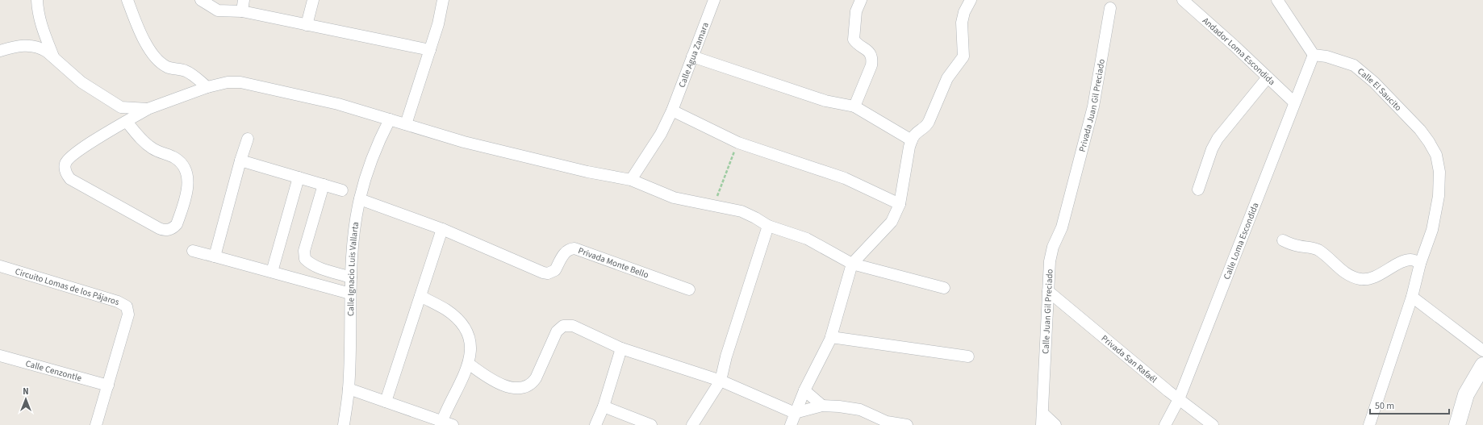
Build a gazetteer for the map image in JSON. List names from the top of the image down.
{
  "streets": {
    "street": [
      "Andador Loma Escondida",
      "Calle Agua Zamara",
      "Calle El Saucito",
      "Privada Juan Gil Preciado",
      "Calle Loma Escondida",
      "Privada Monte Bello",
      "Calle Ignacio Luis Vallarta",
      "Circuito Lomas de los Pájaros",
      "Calle Juan Gil Preciado",
      "Privada San Rafaél",
      "Calle Cenzontle"
    ]
  },
  "crossings": [
    ["Andador Loma Escondida", "Calle Loma Escondida"],
    ["Calle El Saucito", "Calle Loma Escondida"],
    ["Privada Juan Gil Preciado", "Calle Juan Gil Preciado"],
    ["Calle Loma Escondida", "Privada San Rafaél"],
    ["Circuito Lomas de los Pájaros", "Calle Cenzontle"],
    ["Calle Juan Gil Preciado", "Privada San Rafaél"]
  ],
  "scale_bar": "50 m",
  "north": "top"
}
